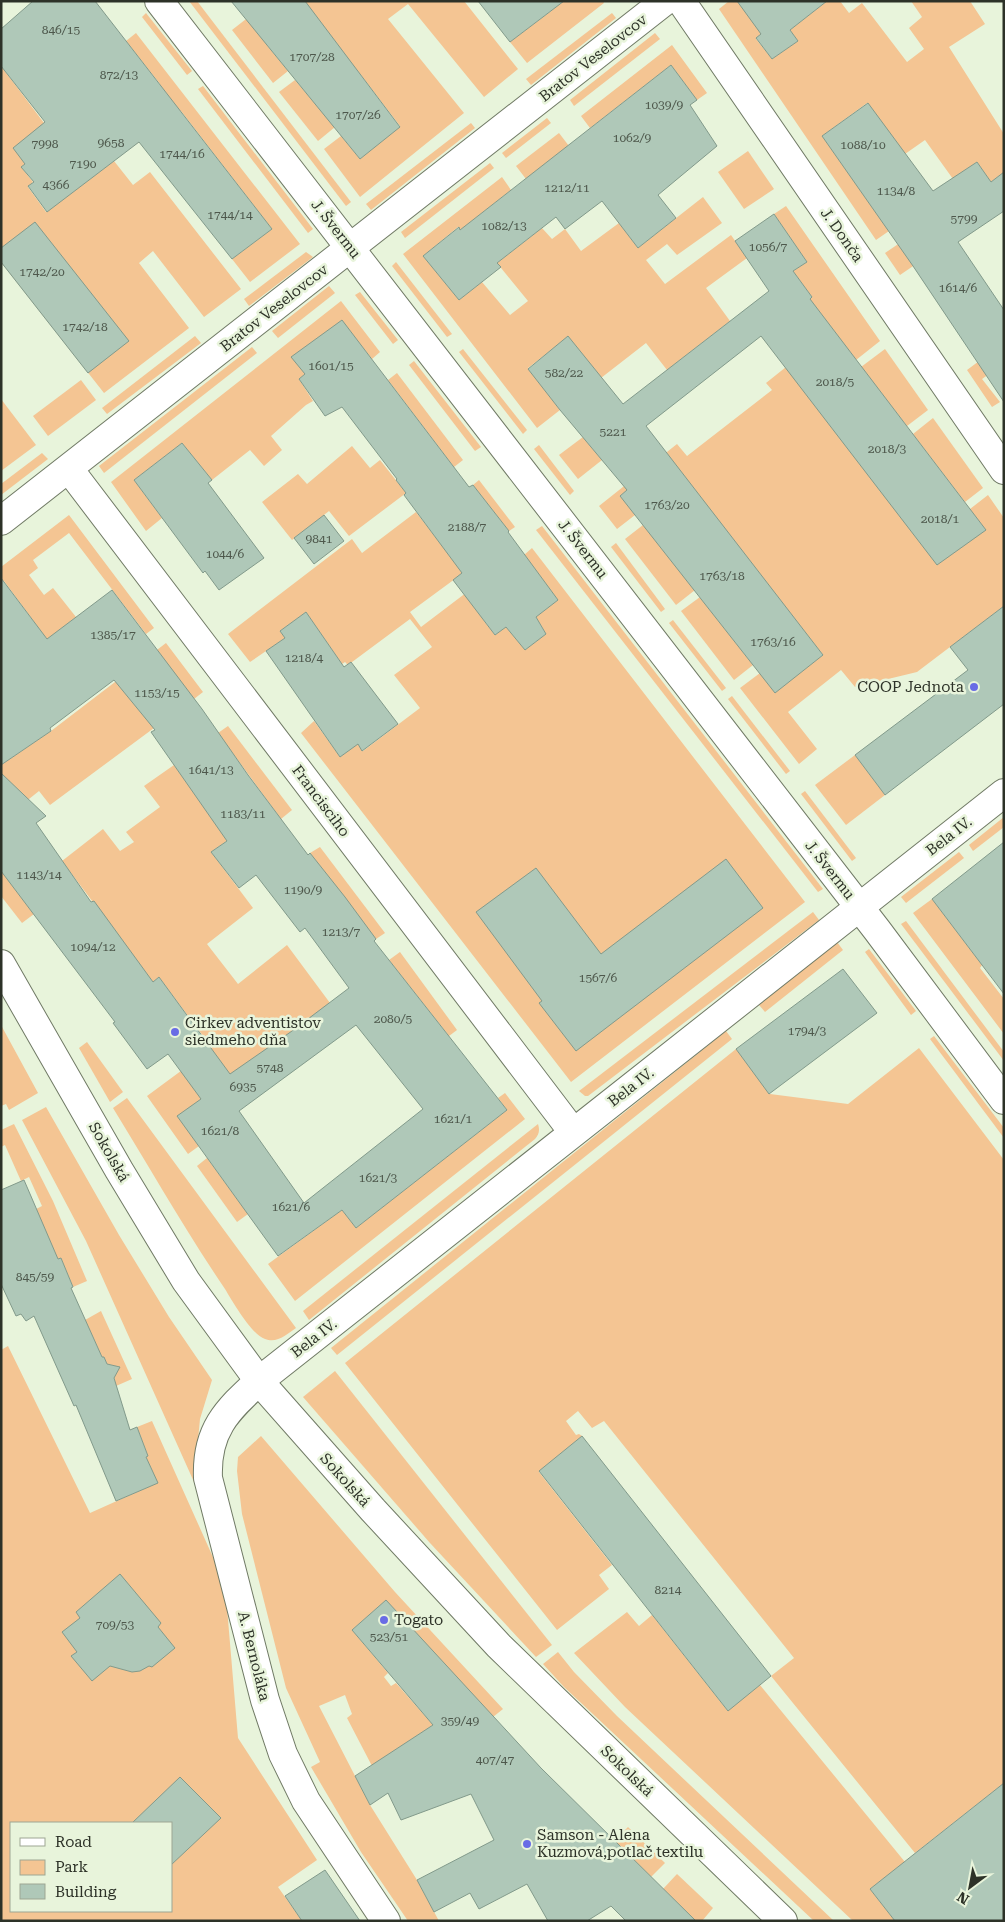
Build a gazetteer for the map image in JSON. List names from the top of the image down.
{
  "streets": {
    "street": [
      "Bratov Veselovcov",
      "J. Švermu",
      "J. Donča",
      "Francisciho",
      "Bela IV.",
      "Sokolská",
      "A. Bernoláka"
    ]
  },
  "crossings": [
    ["Bratov Veselovcov", "J. Švermu"],
    ["Bratov Veselovcov", "Francisciho"],
    ["J. Švermu", "Bela IV."],
    ["Francisciho", "Bela IV."],
    ["Bela IV.", "Sokolská"],
    ["Bela IV.", "A. Bernoláka"],
    ["Sokolská", "A. Bernoláka"]
  ],
  "places": [
    "COOP Jednota",
    "Cirkev adventistov siedmeho dňa",
    "Togato",
    "Samson - Alena Kuzmová,potlač textilu"
  ],
  "house_numbers": [
    "846/15",
    "1707/28",
    "872/13",
    "1039/9",
    "1707/26",
    "1062/9",
    "9658",
    "7998",
    "1088/10",
    "1744/16",
    "7190",
    "4366",
    "1212/11",
    "1134/8",
    "1744/14",
    "5799",
    "1082/13",
    "1056/7",
    "1742/20",
    "1614/6",
    "1742/18",
    "1601/15",
    "582/22",
    "2018/5",
    "5221",
    "2018/3",
    "1763/20",
    "2018/1",
    "2188/7",
    "9841",
    "1044/6",
    "1763/18",
    "1385/17",
    "1763/16",
    "1218/4",
    "1153/15",
    "1641/13",
    "1183/11",
    "1143/14",
    "1190/9",
    "1213/7",
    "1094/12",
    "1567/6",
    "2080/5",
    "1794/3",
    "5748",
    "6935",
    "1621/1",
    "1621/8",
    "1621/3",
    "1621/6",
    "845/59",
    "8214",
    "709/53",
    "523/51",
    "359/49",
    "407/47"
  ],
  "legend": ["Road", "Park", "Building"],
  "north": "bottom left"
}
